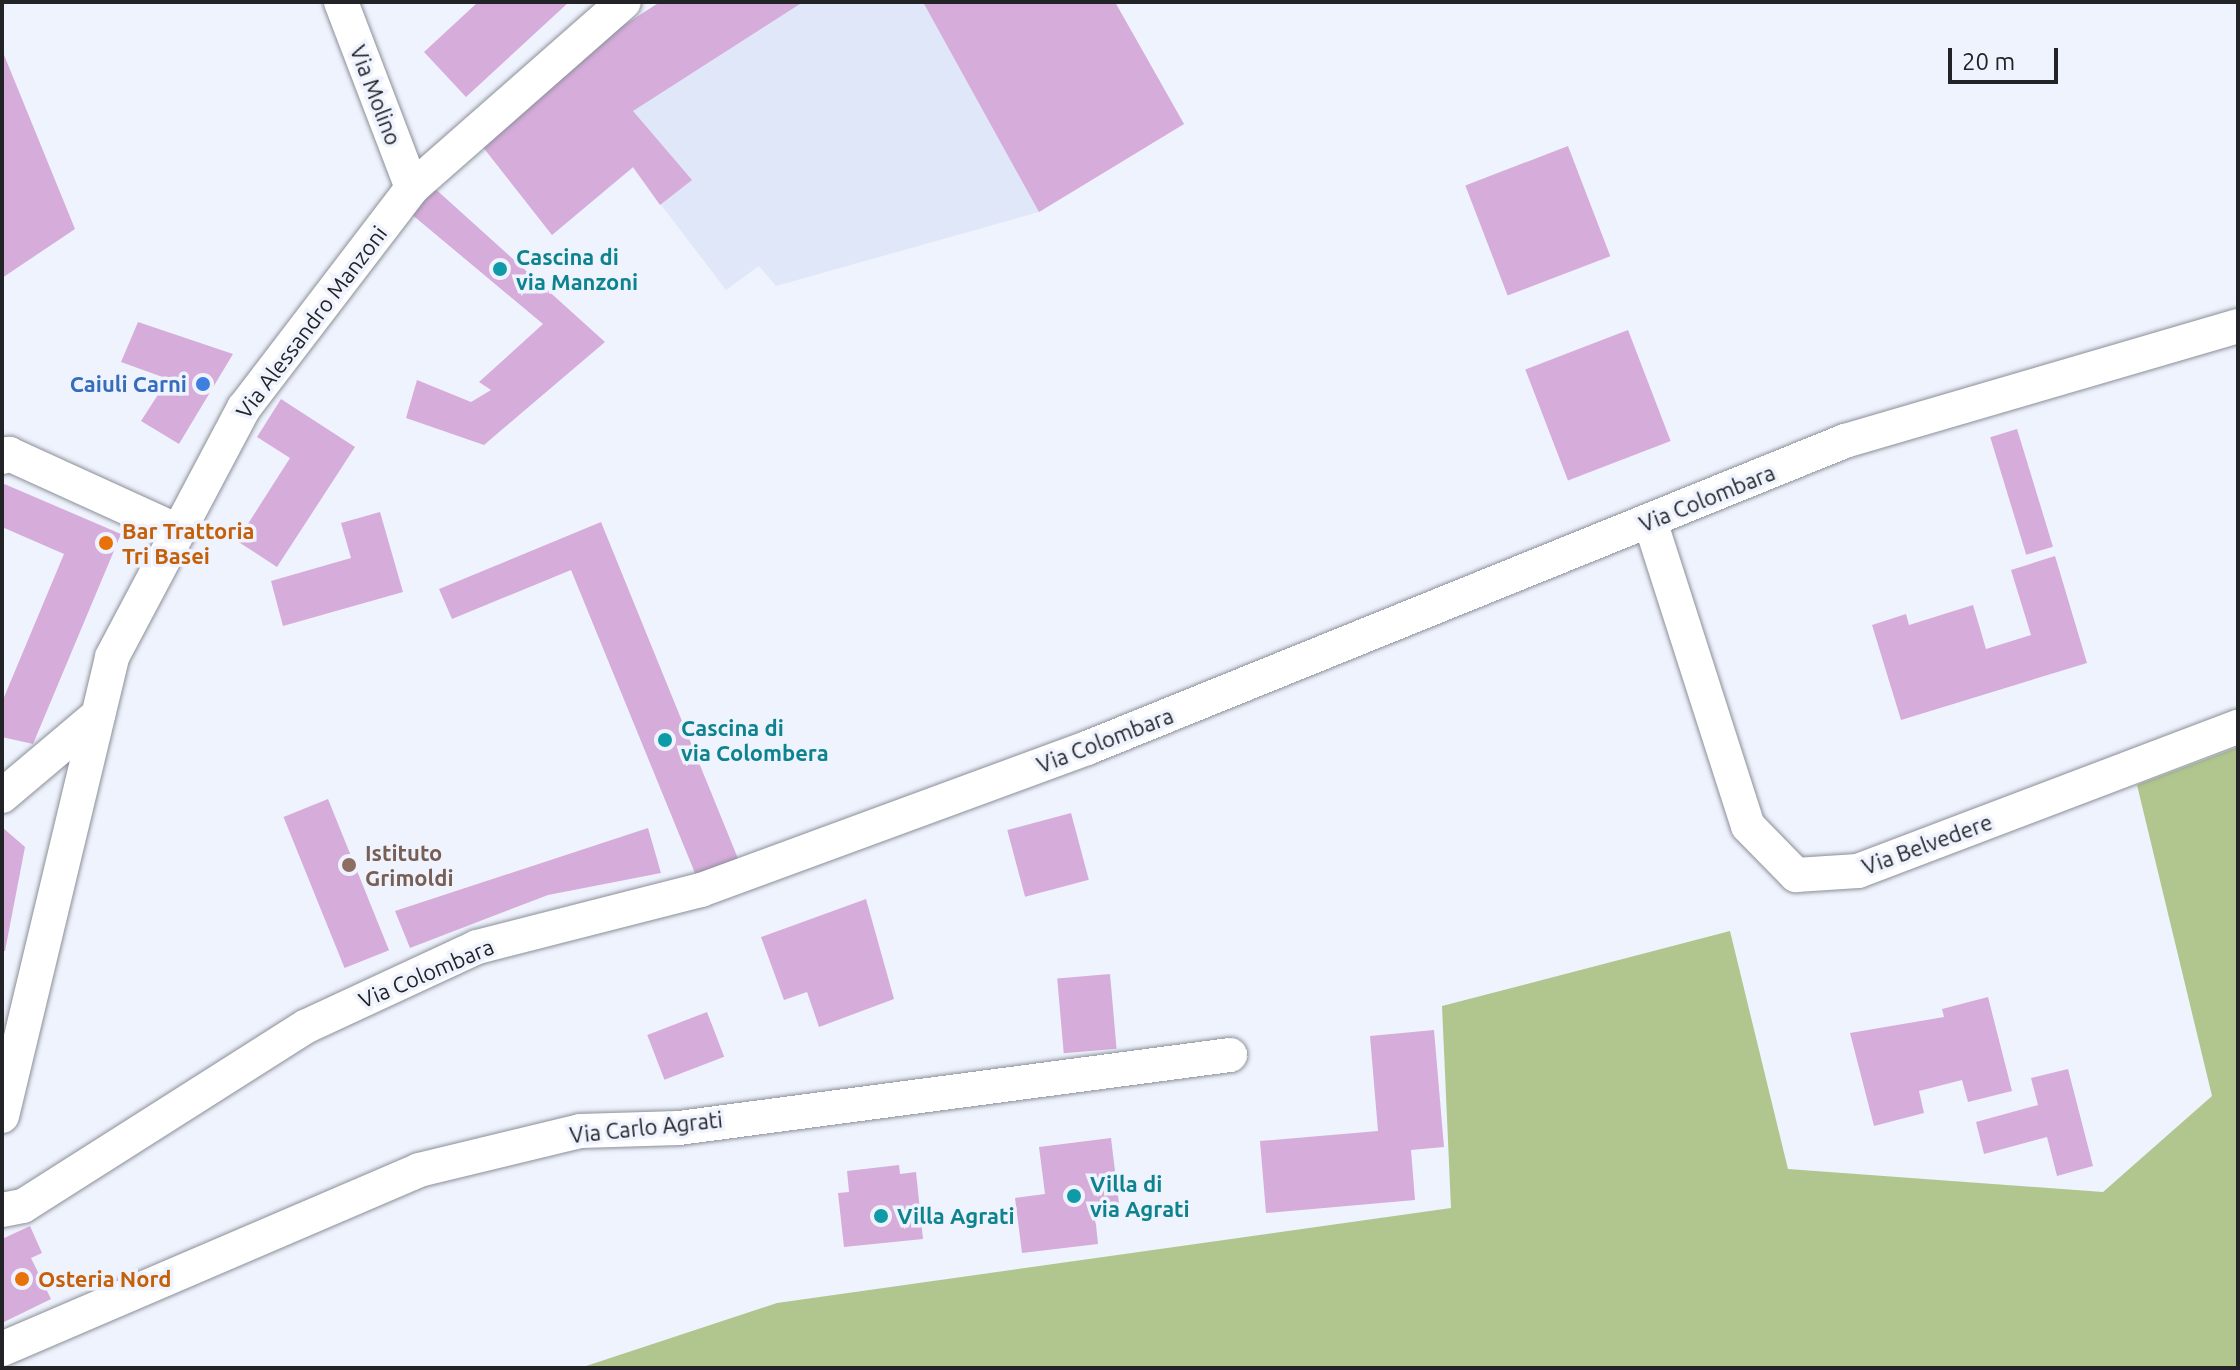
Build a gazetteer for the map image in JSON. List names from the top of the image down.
{
  "streets": {
    "street": [
      "Via Molino",
      "Via Alessandro Manzoni",
      "Via Colombara",
      "Via Belvedere",
      "Via Carlo Agrati"
    ]
  },
  "crossings": [
    ["Via Molino", "Via Alessandro Manzoni"],
    ["Via Colombara", "Via Belvedere"]
  ],
  "places": [
    "Cascina di via Manzoni",
    "Caiuli Carni",
    "Bar Trattoria Tri Basei",
    "Cascina di via Colombera",
    "Istituto Grimoldi",
    "Villa di via Agrati",
    "Villa Agrati",
    "Osteria Nord"
  ],
  "scale_bar": "20 m"
}
